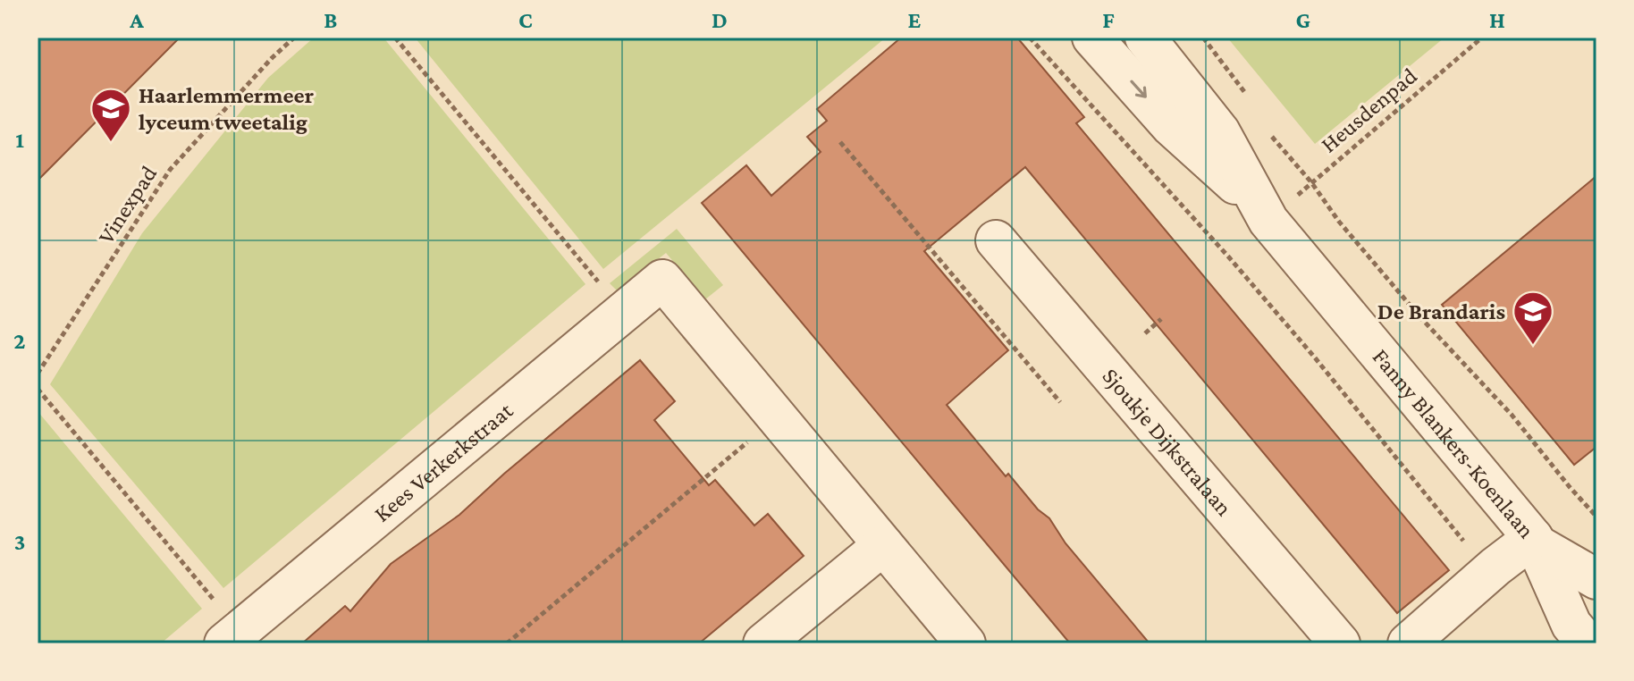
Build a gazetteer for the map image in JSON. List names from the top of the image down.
{
  "streets": {
    "street": ["Sjoukje Dijkstralaan", "Fanny Blankers-Koenlaan", "Kees Verkerkstraat"],
    "path": ["Heusdenpad", "Vinexpad"]
  },
  "places": {
    "school or university": ["Haarlemmermeer lyceum tweetalig", "De Brandaris"]
  },
  "grid": {
    "columns": [
      "A",
      "B",
      "C",
      "D",
      "E",
      "F",
      "G",
      "H"
    ],
    "rows": ["1", "2", "3"]
  }
}
